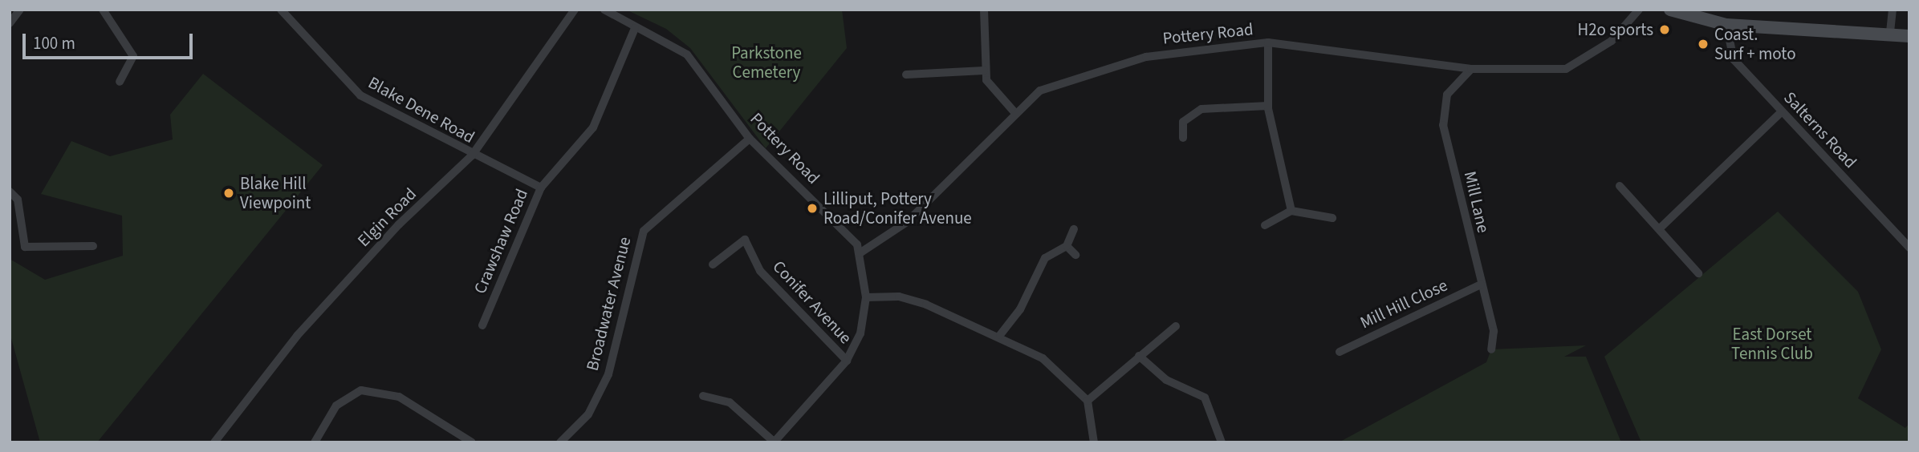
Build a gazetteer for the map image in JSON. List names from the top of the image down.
{
  "streets": {
    "street": [
      "Pottery Road",
      "Blake Dene Road",
      "Salterns Road",
      "Mill Lane",
      "Elgin Road",
      "Crawshaw Road",
      "Conifer Avenue",
      "Broadwater Avenue",
      "Mill Hill Close"
    ]
  },
  "crossings": [
    ["Pottery Road", "Mill Lane"],
    ["Pottery Road", "Crawshaw Road"],
    ["Pottery Road", "Conifer Avenue"],
    ["Pottery Road", "Broadwater Avenue"],
    ["Blake Dene Road", "Elgin Road"],
    ["Blake Dene Road", "Crawshaw Road"],
    ["Mill Lane", "Mill Hill Close"]
  ],
  "parks": ["Parkstone Cemetery", "East Dorset Tennis Club"],
  "places": [
    "H2o sports",
    "Coast. Surf + moto",
    "Blake Hill Viewpoint",
    "Lilliput, Pottery Road/Conifer Avenue"
  ],
  "scale_bar": "100 m"
}
